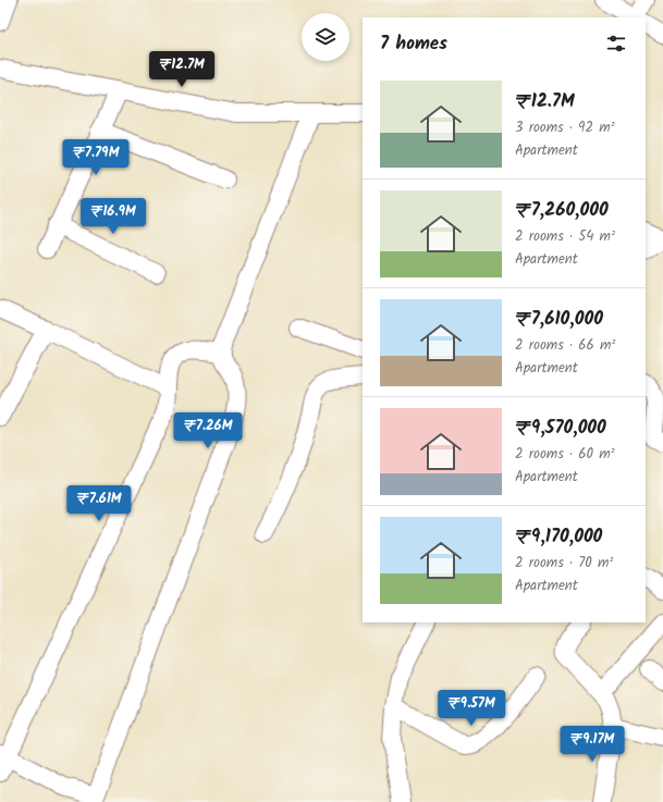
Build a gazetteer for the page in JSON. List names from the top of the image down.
{
  "page": {
    "heading": "7 homes",
    "price": [
      "₹12.7M",
      "₹7.79M",
      "₹16.9M",
      "₹7.26M",
      "₹7.61M",
      "₹9.57M",
      "₹9.17M"
    ],
    "list": [
      {
        "name": "₹12.7M",
        "note": "3 rooms · 92 m² · Apartment"
      },
      {
        "name": "₹7,260,000",
        "note": "2 rooms · 54 m² · Apartment"
      },
      {
        "name": "₹7,610,000",
        "note": "2 rooms · 66 m² · Apartment"
      },
      {
        "name": "₹9,570,000",
        "note": "2 rooms · 60 m² · Apartment"
      },
      {
        "name": "₹9,170,000",
        "note": "2 rooms · 70 m² · Apartment"
      }
    ]
  }
}
